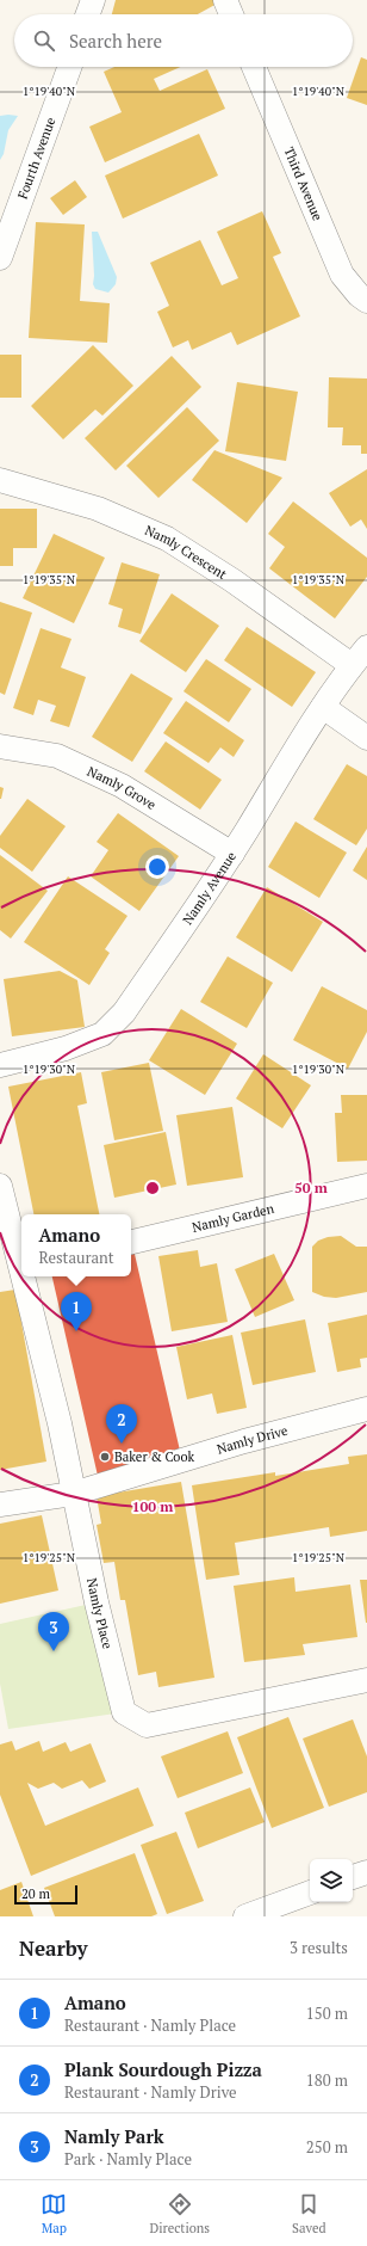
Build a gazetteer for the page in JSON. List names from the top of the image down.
{
  "streets": {
    "street": [
      "Fourth Avenue",
      "Third Avenue",
      "Namly Crescent",
      "Namly Grove",
      "Namly Avenue",
      "Namly Garden",
      "Namly Drive",
      "Namly Place"
    ]
  },
  "crossings": [
    ["Namly Crescent", "Namly Avenue"],
    ["Namly Grove", "Namly Avenue"],
    ["Namly Drive", "Namly Place"]
  ],
  "places": ["Baker & Cook"],
  "scale_bar": "20 m",
  "page": {
    "search": "Search here",
    "popup": ["Amano", "Restaurant"],
    "pins": ["1", "2", "3"],
    "scale": "20 m",
    "heading": ["Nearby", "3 results"],
    "list": [
      {
        "mark": "1",
        "name": "Amano",
        "note": "Restaurant · Namly Place",
        "value": "150 m"
      },
      {
        "mark": "2",
        "name": "Plank Sourdough Pizza",
        "note": "Restaurant · Namly Drive",
        "value": "180 m"
      },
      {
        "mark": "3",
        "name": "Namly Park",
        "note": "Park · Namly Place",
        "value": "250 m"
      }
    ],
    "nav": ["Map", "Directions", "Saved"]
  },
  "coordinates": [
    "1°19'40\"N",
    "1°19'35\"N",
    "1°19'30\"N",
    "1°19'25\"N"
  ],
  "rings": ["50 m", "100 m"]
}
